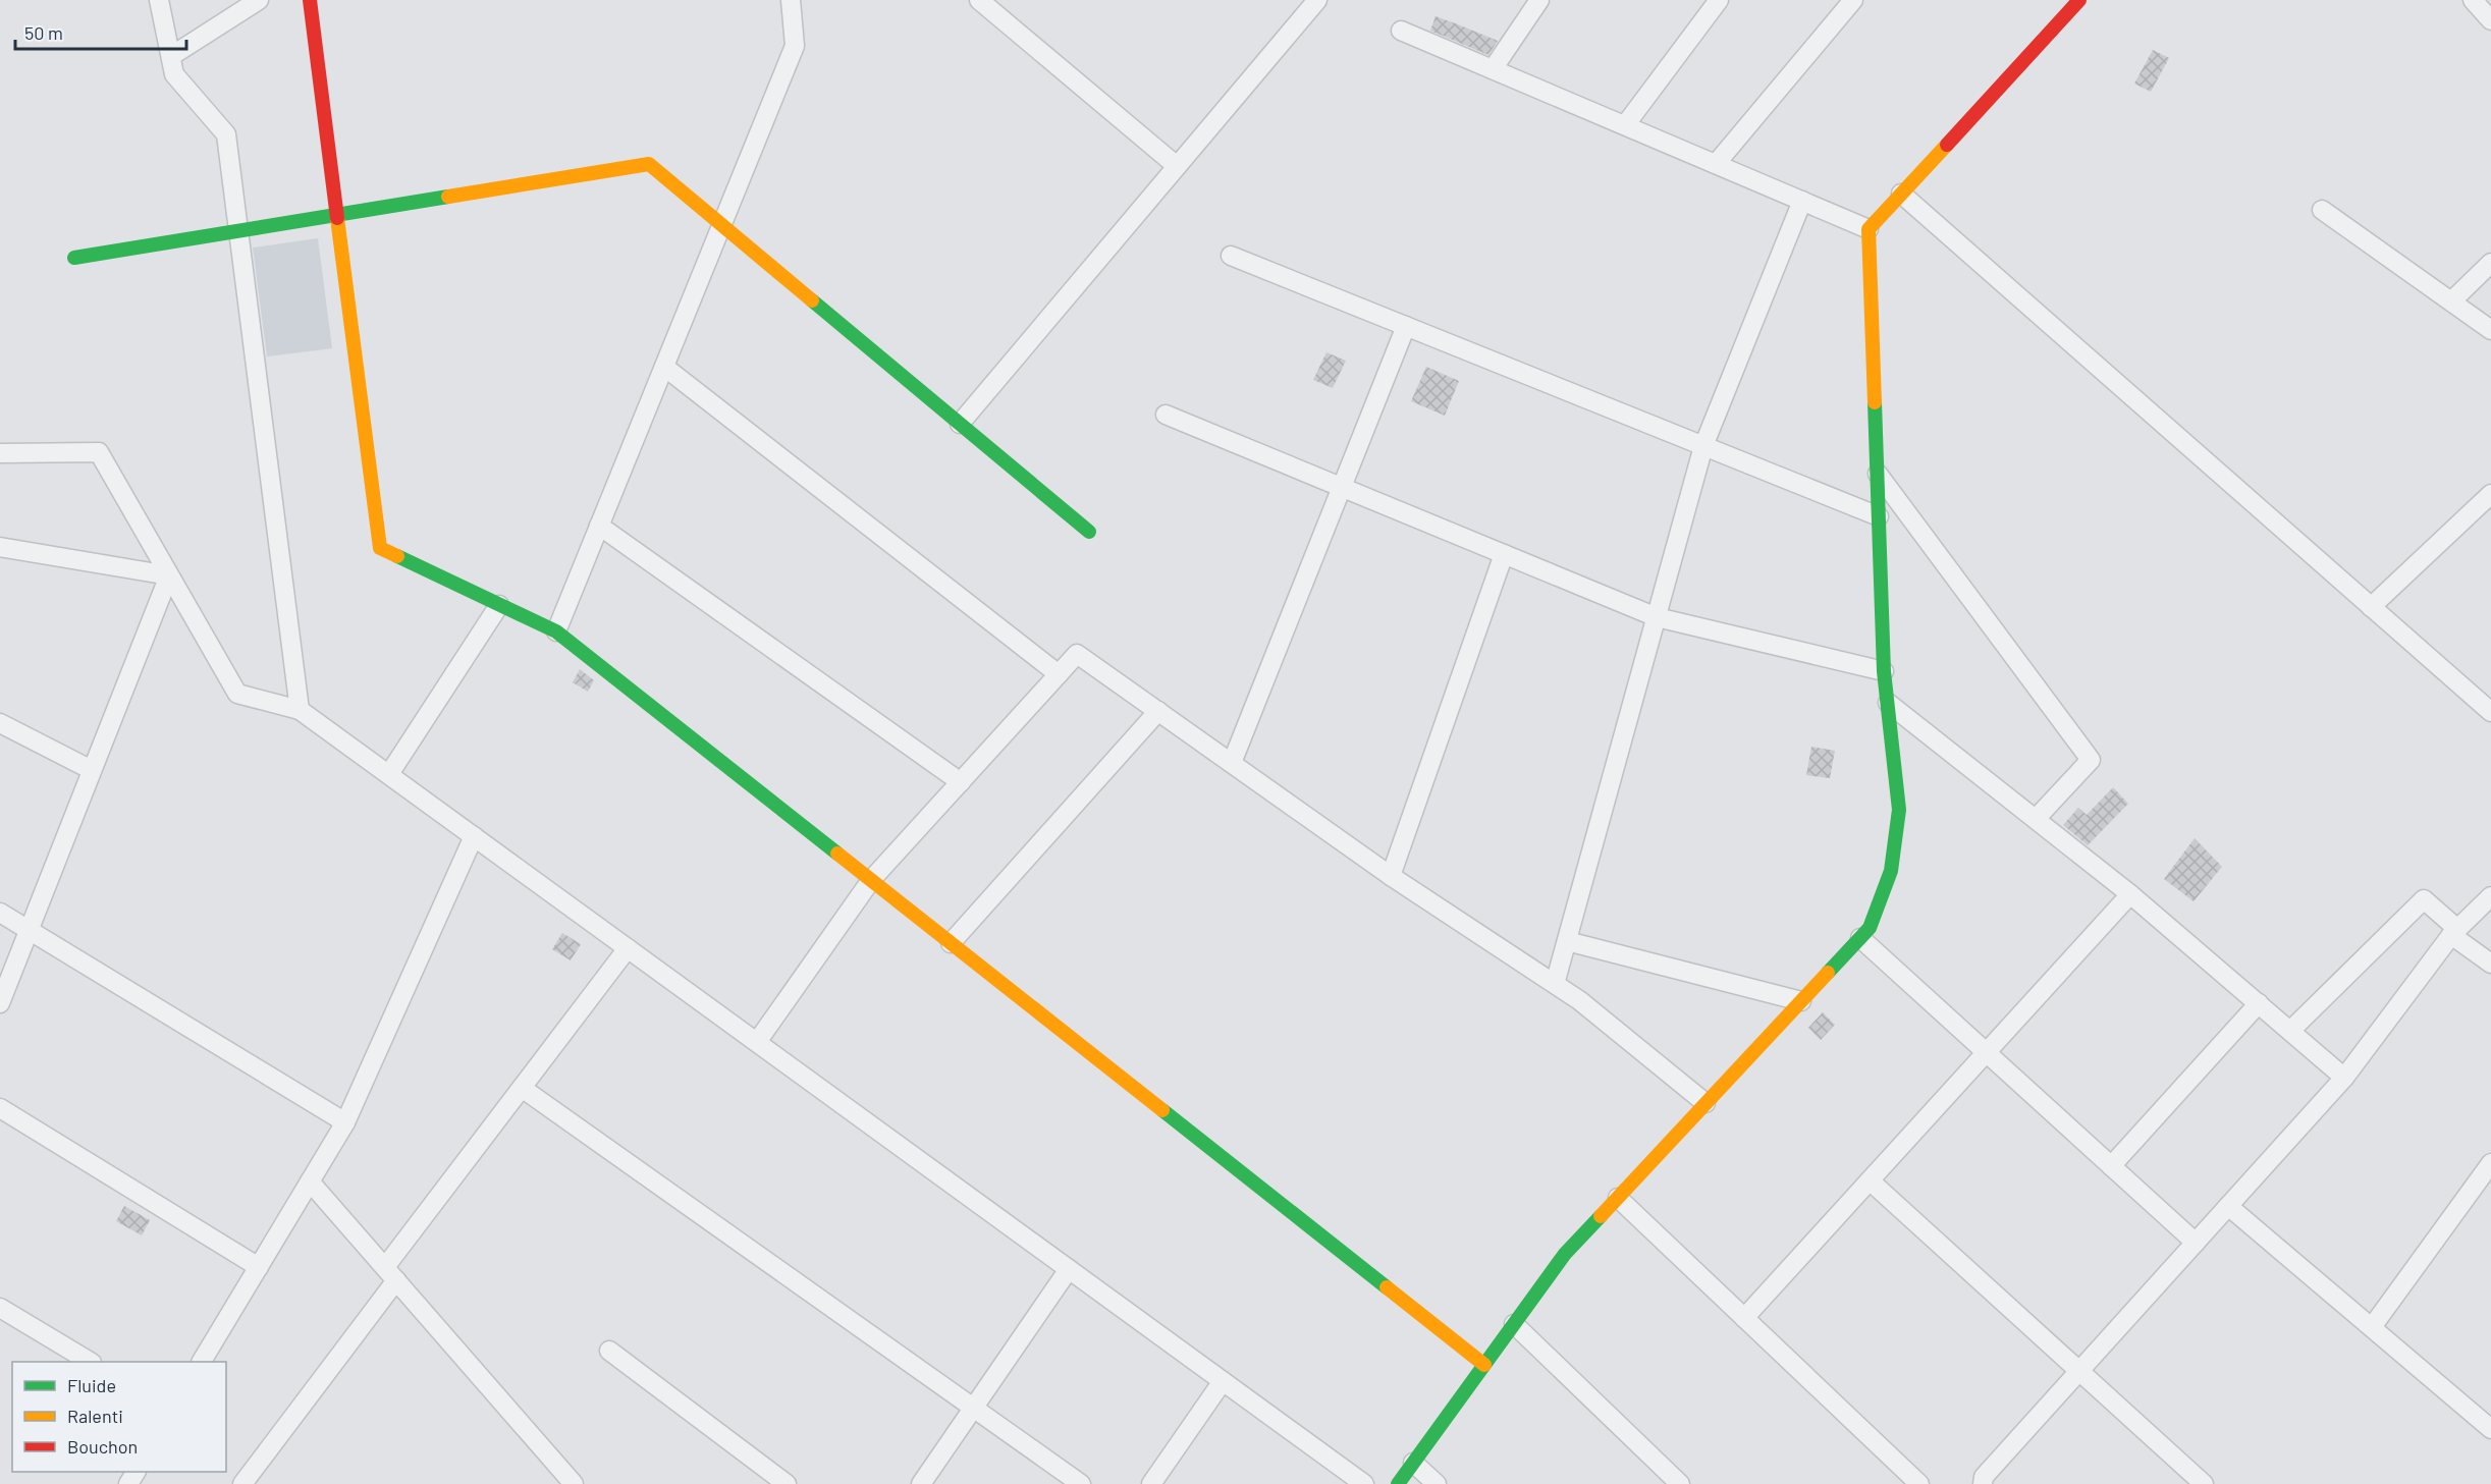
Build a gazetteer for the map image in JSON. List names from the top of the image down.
{
  "legend": ["Fluide", "Ralenti", "Bouchon"],
  "scale_bar": "50 m"
}
